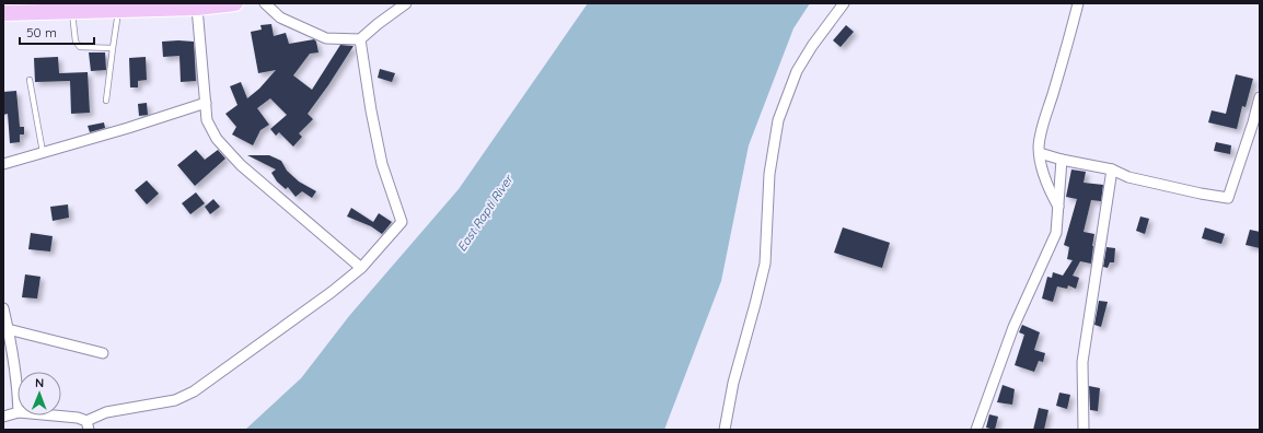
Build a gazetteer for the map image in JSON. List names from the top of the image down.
{
  "water": ["East Rapti River"],
  "scale_bar": "50 m",
  "north": "top"
}
